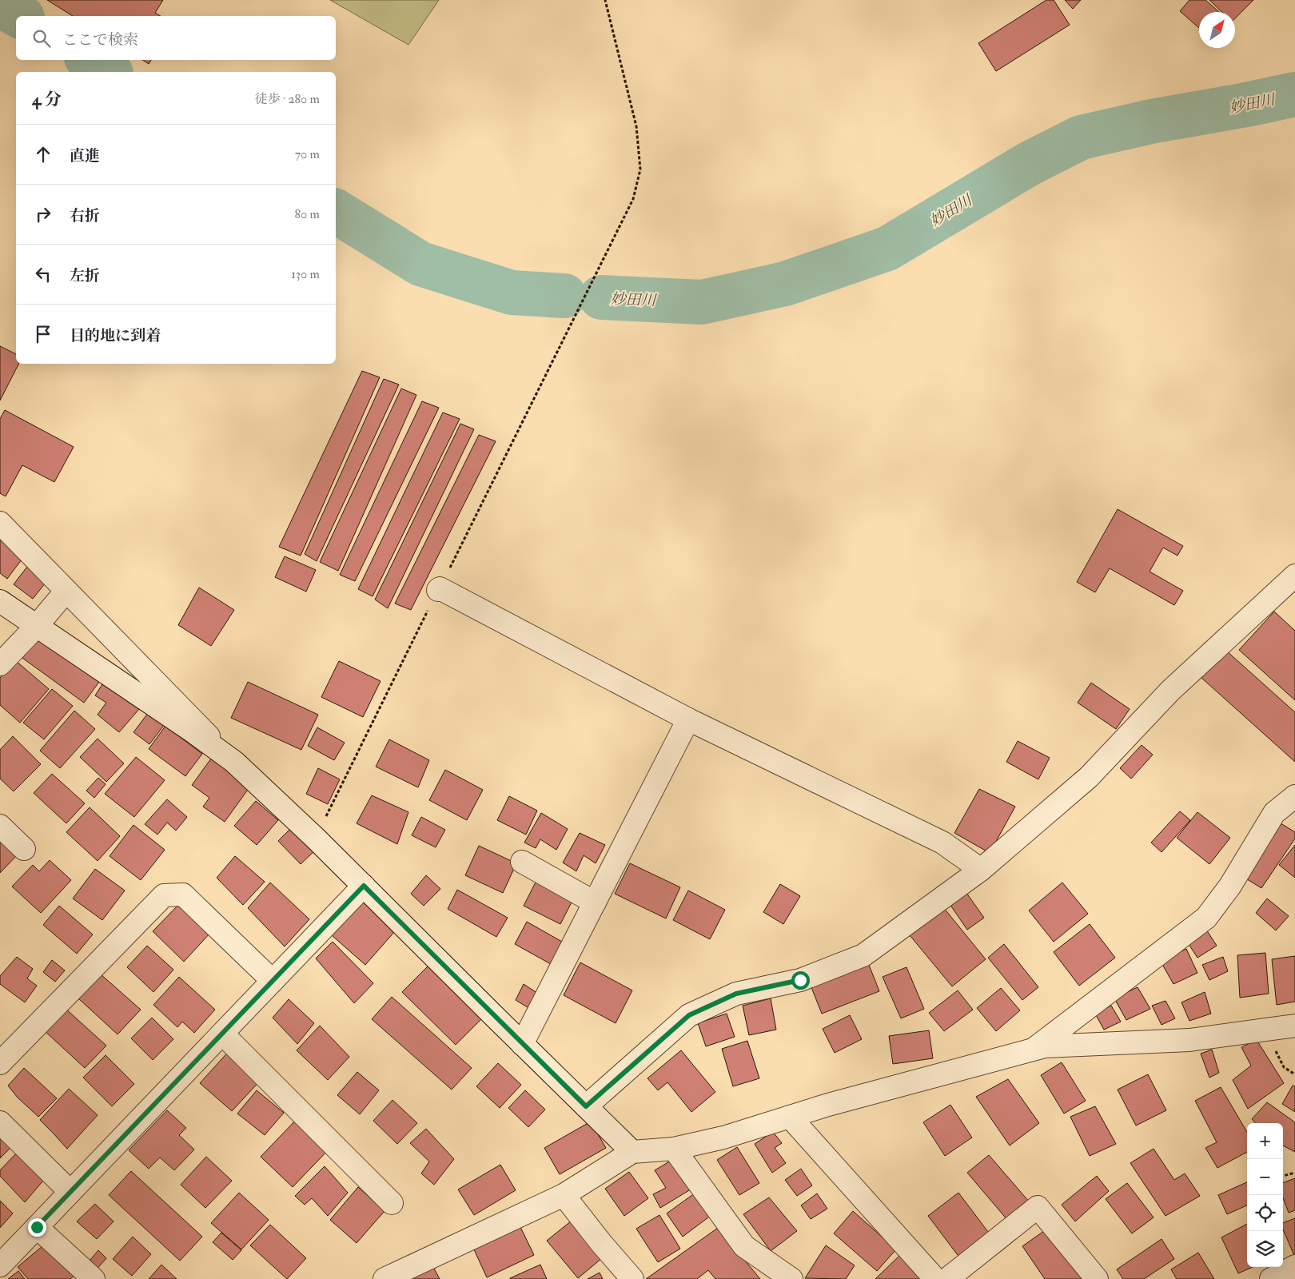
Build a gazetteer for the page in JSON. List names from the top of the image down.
{
  "water": ["妙田川"],
  "north": "top right",
  "page": {
    "search": "ここで検索",
    "heading": ["4 分", "徒歩 · 280 m"],
    "list": [
      ["直進", "70 m"],
      ["右折", "80 m"],
      ["左折", "130 m"],
      "目的地に到着"
    ],
    "map_buttons": ["+", "−"]
  }
}
